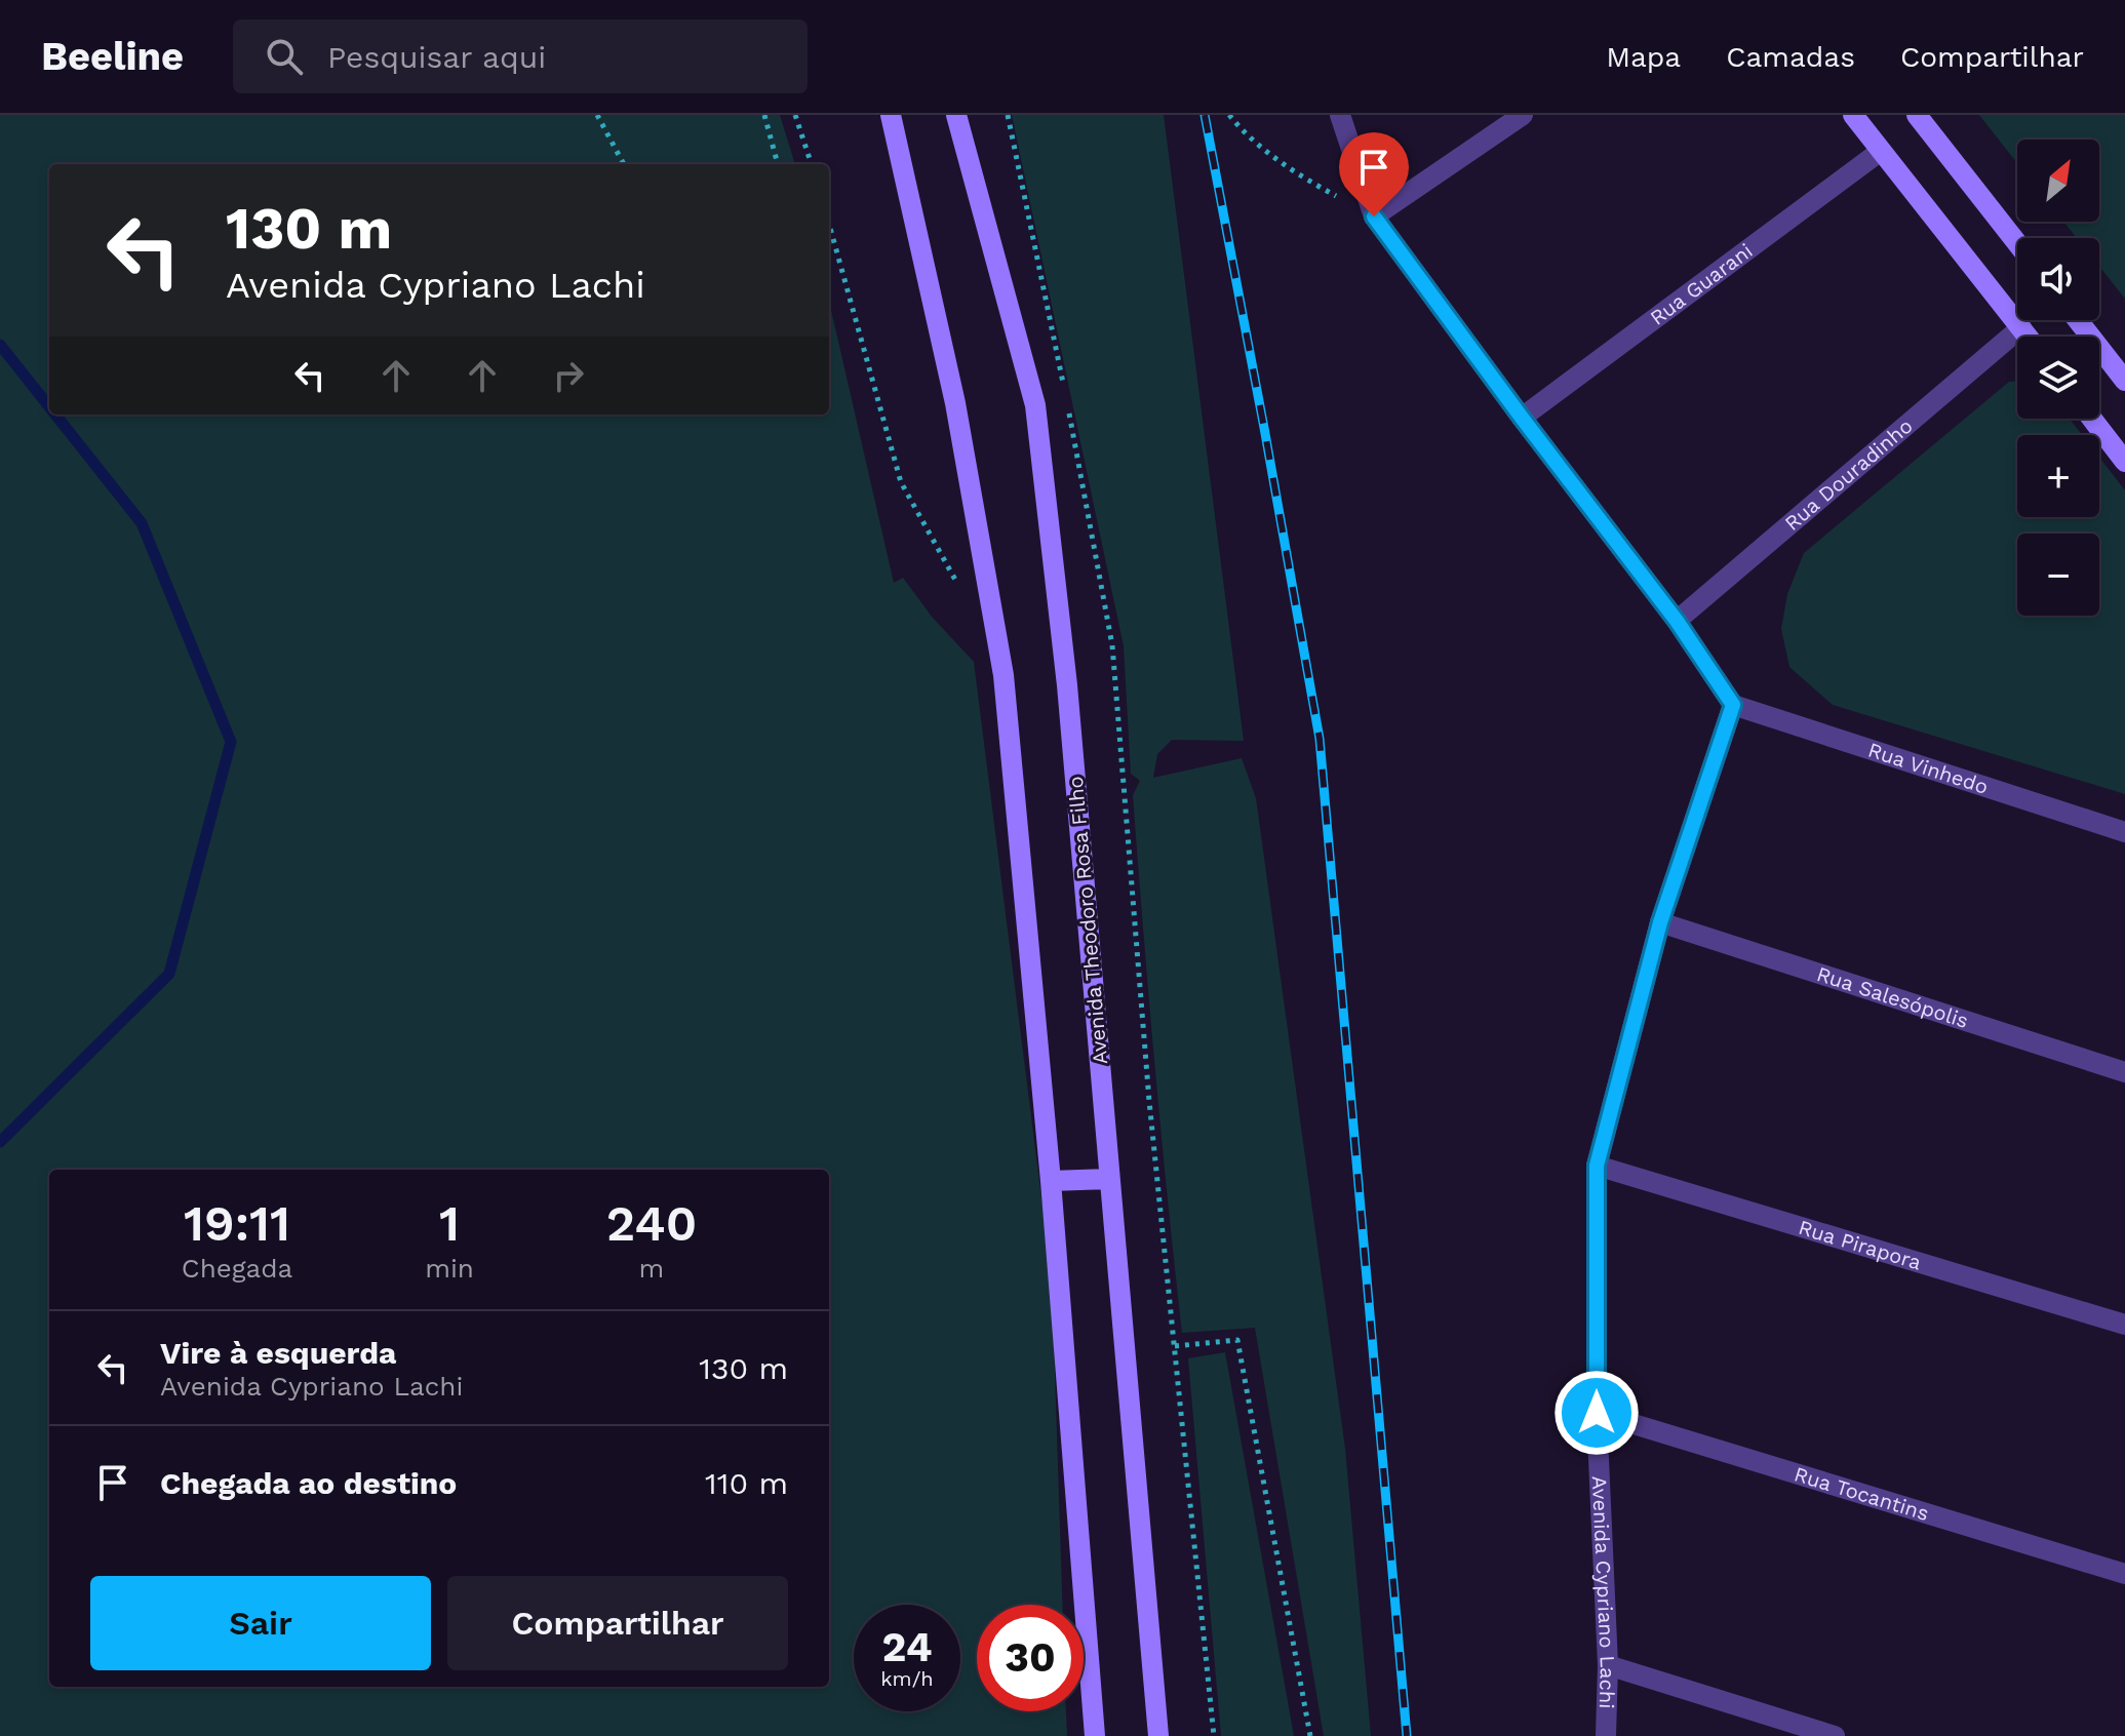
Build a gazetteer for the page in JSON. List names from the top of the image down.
{
  "streets": {
    "main road": ["Avenida Theodoro Rosa Filho"],
    "street": [
      "Rua Guarani",
      "Rua Douradinho",
      "Rua Vinhedo",
      "Rua Salesópolis",
      "Rua Pirapora",
      "Rua Tocantins",
      "Avenida Cypriano Lachi"
    ]
  },
  "crossings": [
    ["Rua Vinhedo", "Avenida Cypriano Lachi"],
    ["Rua Salesópolis", "Avenida Cypriano Lachi"],
    ["Rua Pirapora", "Avenida Cypriano Lachi"],
    ["Rua Tocantins", "Avenida Cypriano Lachi"]
  ],
  "north": "top right",
  "page": {
    "header": "Beeline",
    "search": "Pesquisar aqui",
    "nav": ["Mapa", "Camadas", "Compartilhar"],
    "map_buttons": ["+", "−"],
    "turn": ["130 m", "Avenida Cypriano Lachi"],
    "eta": [
      "19:11",
      "Chegada",
      "1",
      "min",
      "240",
      "m"
    ],
    "list": [
      {
        "name": "Vire à esquerda",
        "note": "Avenida Cypriano Lachi",
        "value": "130 m"
      },
      {
        "name": "Chegada ao destino",
        "value": "110 m"
      }
    ],
    "buttons": ["Sair", "Compartilhar"],
    "speed": "24 km/h",
    "limit": "30"
  }
}
